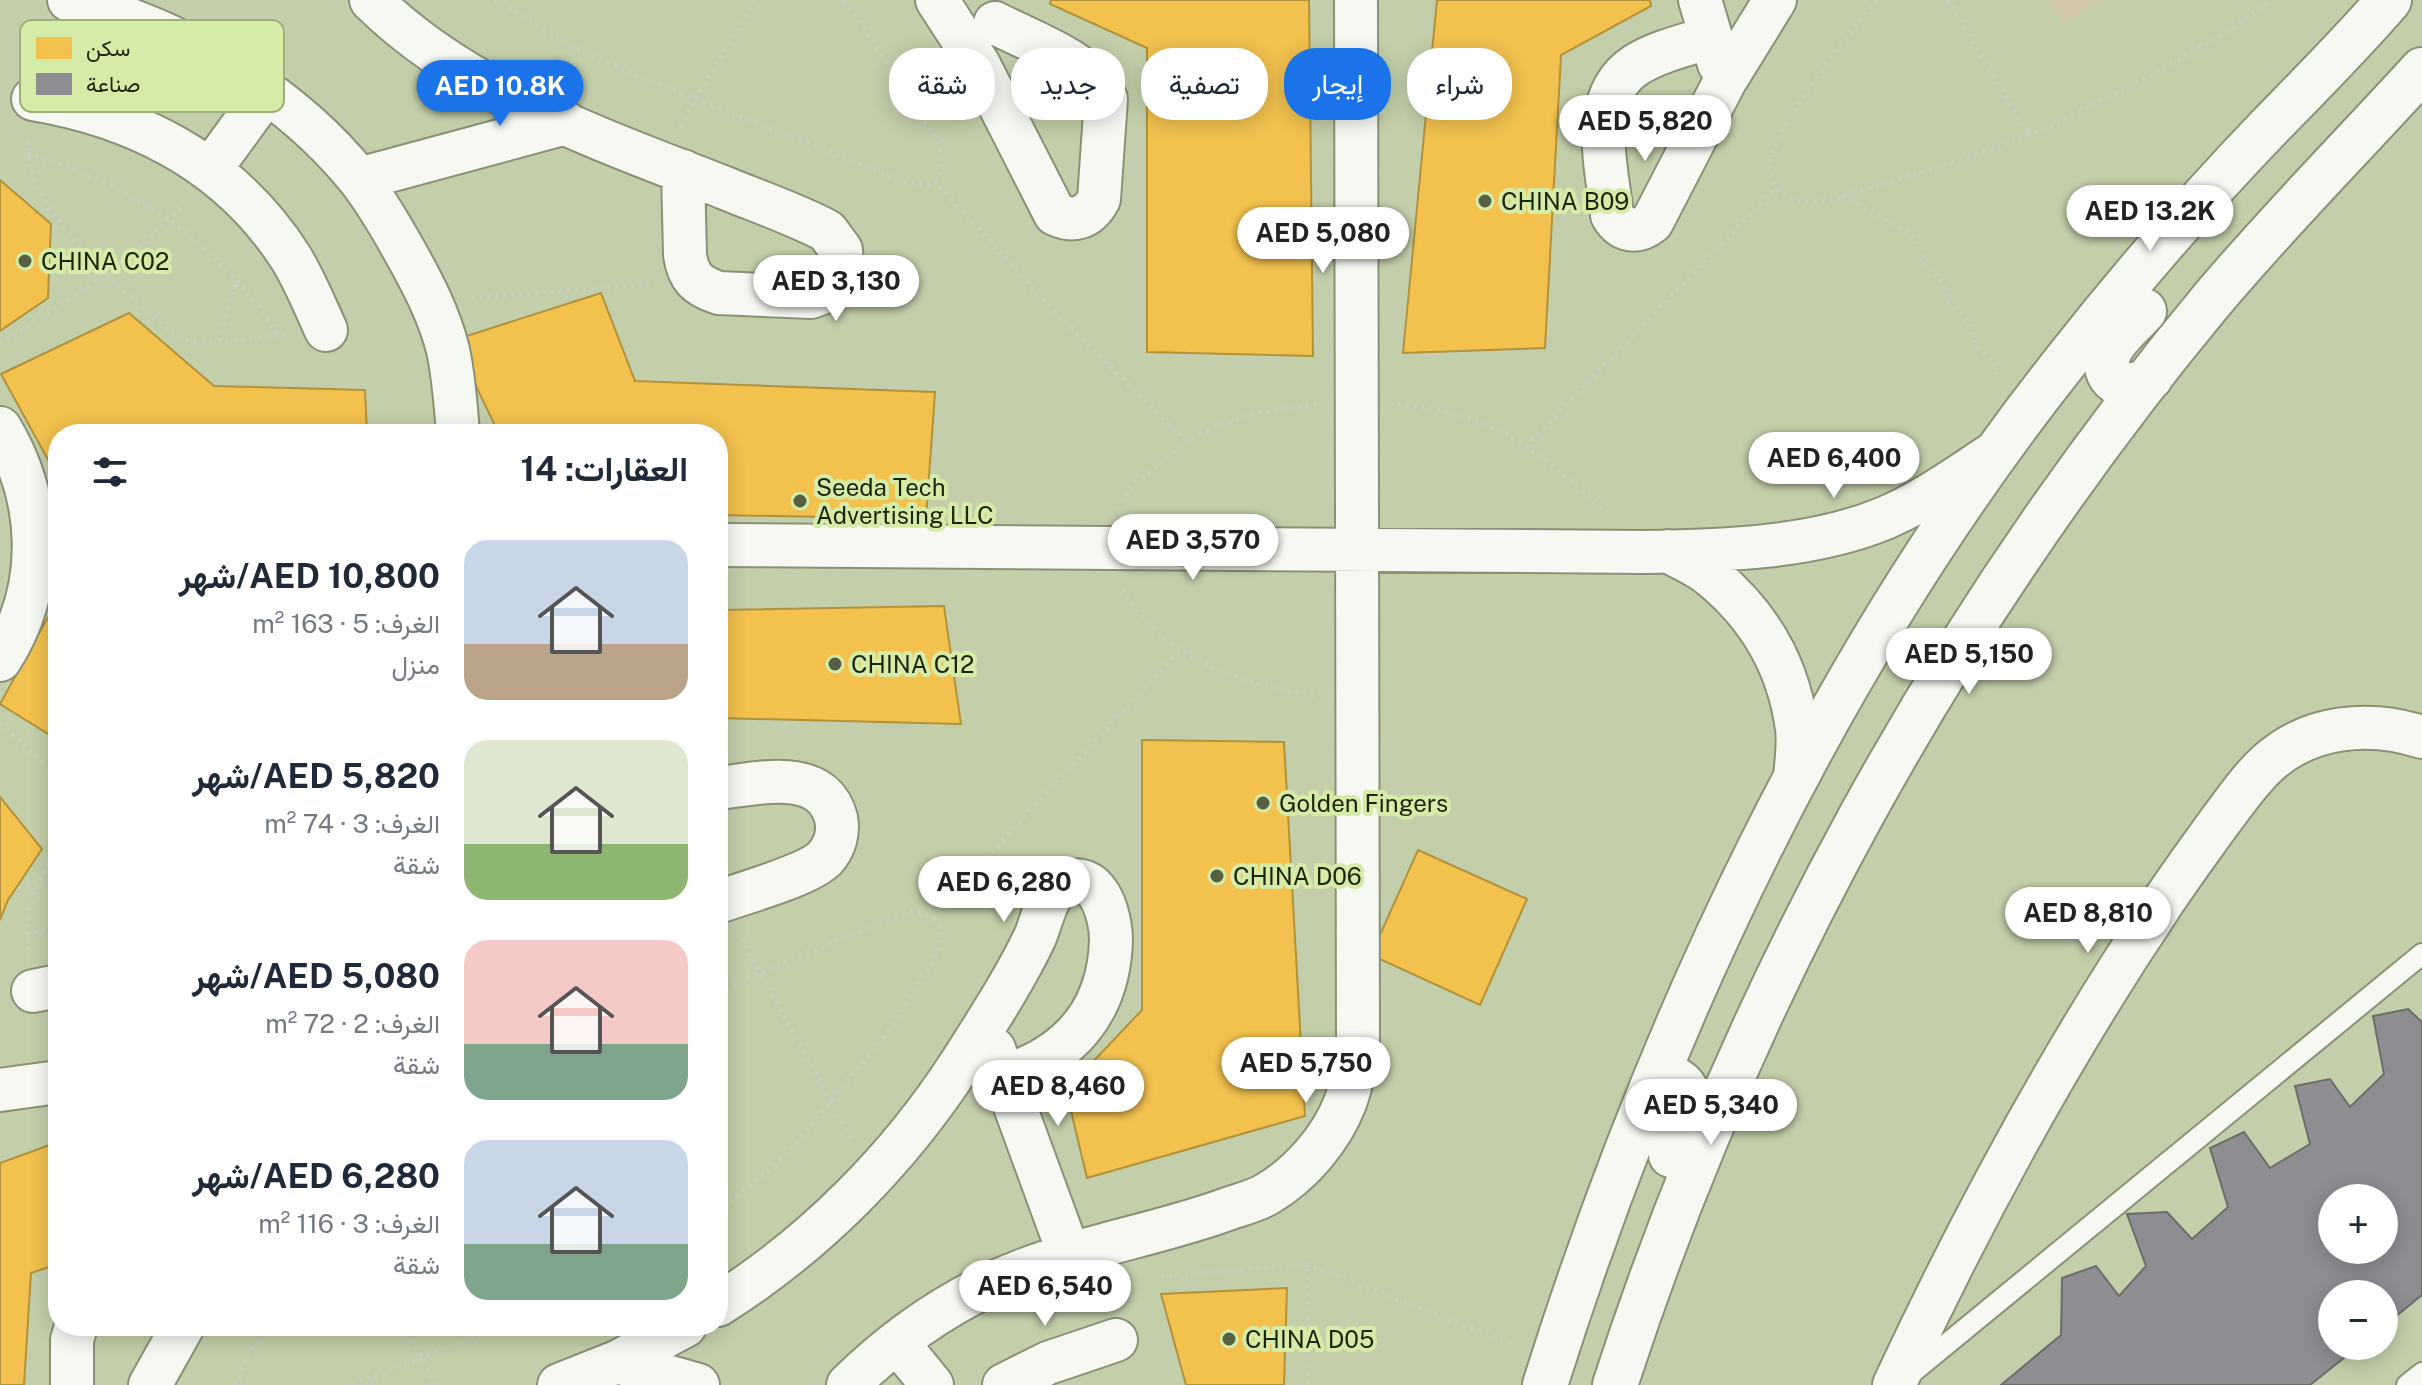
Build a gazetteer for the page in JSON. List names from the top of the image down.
{
  "places": [
    "CHINA B09",
    "CHINA C02",
    "Seeda Tech Advertising LLC",
    "CHINA C12",
    "Golden Fingers",
    "CHINA D06",
    "CHINA D05"
  ],
  "legend": ["سكن", "صناعة"],
  "page": {
    "chip": [
      "شراء",
      "إيجار",
      "تصفية",
      "جديد",
      "شقة"
    ],
    "price": [
      "AED 10.8K",
      "AED 5,820",
      "AED 13.2K",
      "AED 5,080",
      "AED 3,130",
      "AED 6,400",
      "AED 3,570",
      "AED 5,150",
      "AED 6,280",
      "AED 8,810",
      "AED 5,750",
      "AED 8,460",
      "AED 5,340",
      "AED 6,540"
    ],
    "heading": "العقارات: 14",
    "list": [
      {
        "name": "AED 10,800/شهر",
        "note": "الغرف: 5 · 163 m² · منزل"
      },
      {
        "name": "AED 5,820/شهر",
        "note": "الغرف: 3 · 74 m² · شقة"
      },
      {
        "name": "AED 5,080/شهر",
        "note": "الغرف: 2 · 72 m² · شقة"
      },
      {
        "name": "AED 6,280/شهر",
        "note": "الغرف: 3 · 116 m² · شقة"
      }
    ],
    "map_buttons": ["+", "−"]
  }
}
